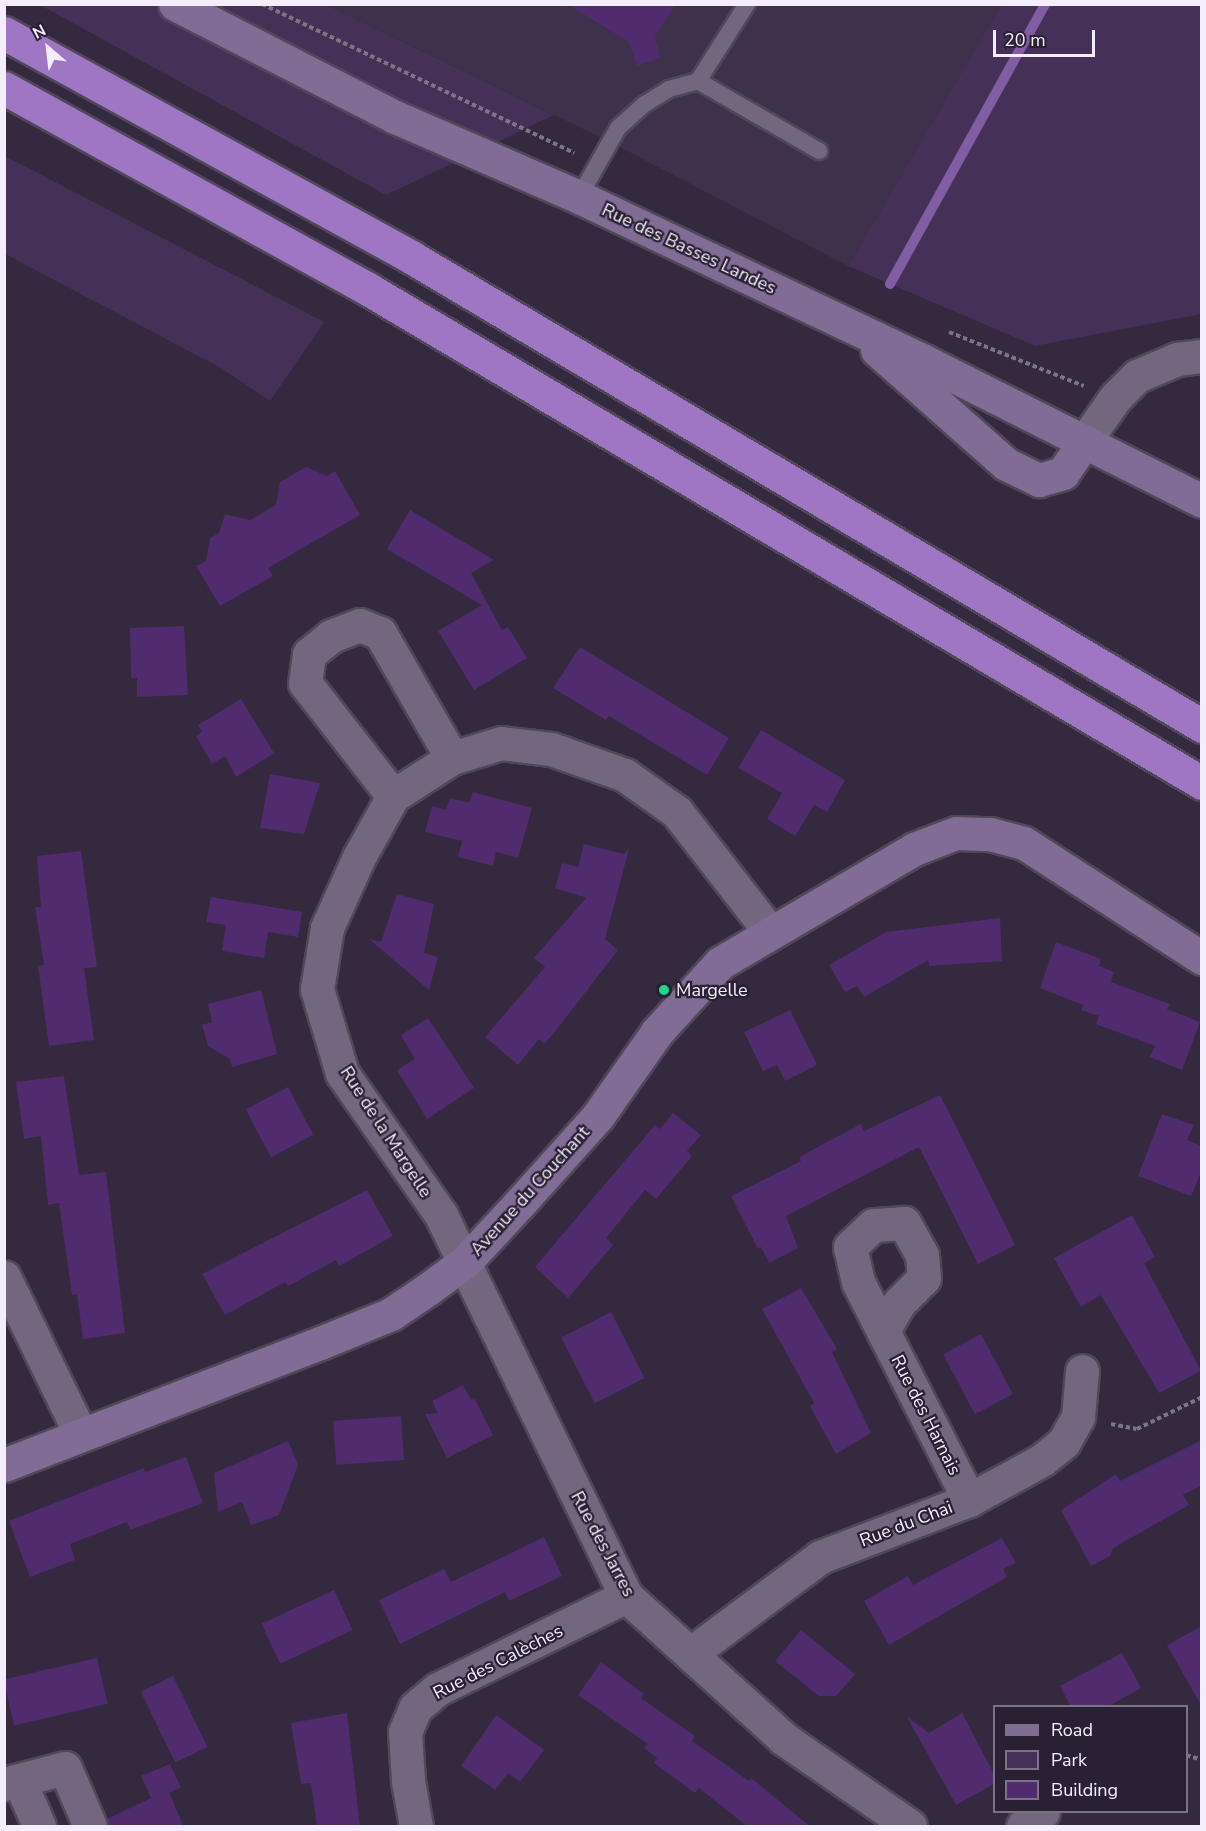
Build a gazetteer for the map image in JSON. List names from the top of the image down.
{
  "streets": {
    "street": [
      "Rue des Basses Landes",
      "Rue de la Margelle",
      "Avenue du Couchant",
      "Rue des Harnais",
      "Rue du Chai",
      "Rue des Jarres",
      "Rue des Calèches"
    ]
  },
  "crossings": [
    ["Rue de la Margelle", "Avenue du Couchant"],
    ["Rue de la Margelle", "Rue des Jarres"],
    ["Avenue du Couchant", "Rue des Jarres"],
    ["Rue des Harnais", "Rue du Chai"],
    ["Rue du Chai", "Rue des Jarres"],
    ["Rue des Jarres", "Rue des Calèches"]
  ],
  "places": ["Margelle"],
  "legend": ["Road", "Park", "Building"],
  "scale_bar": "20 m",
  "north": "top left"
}
